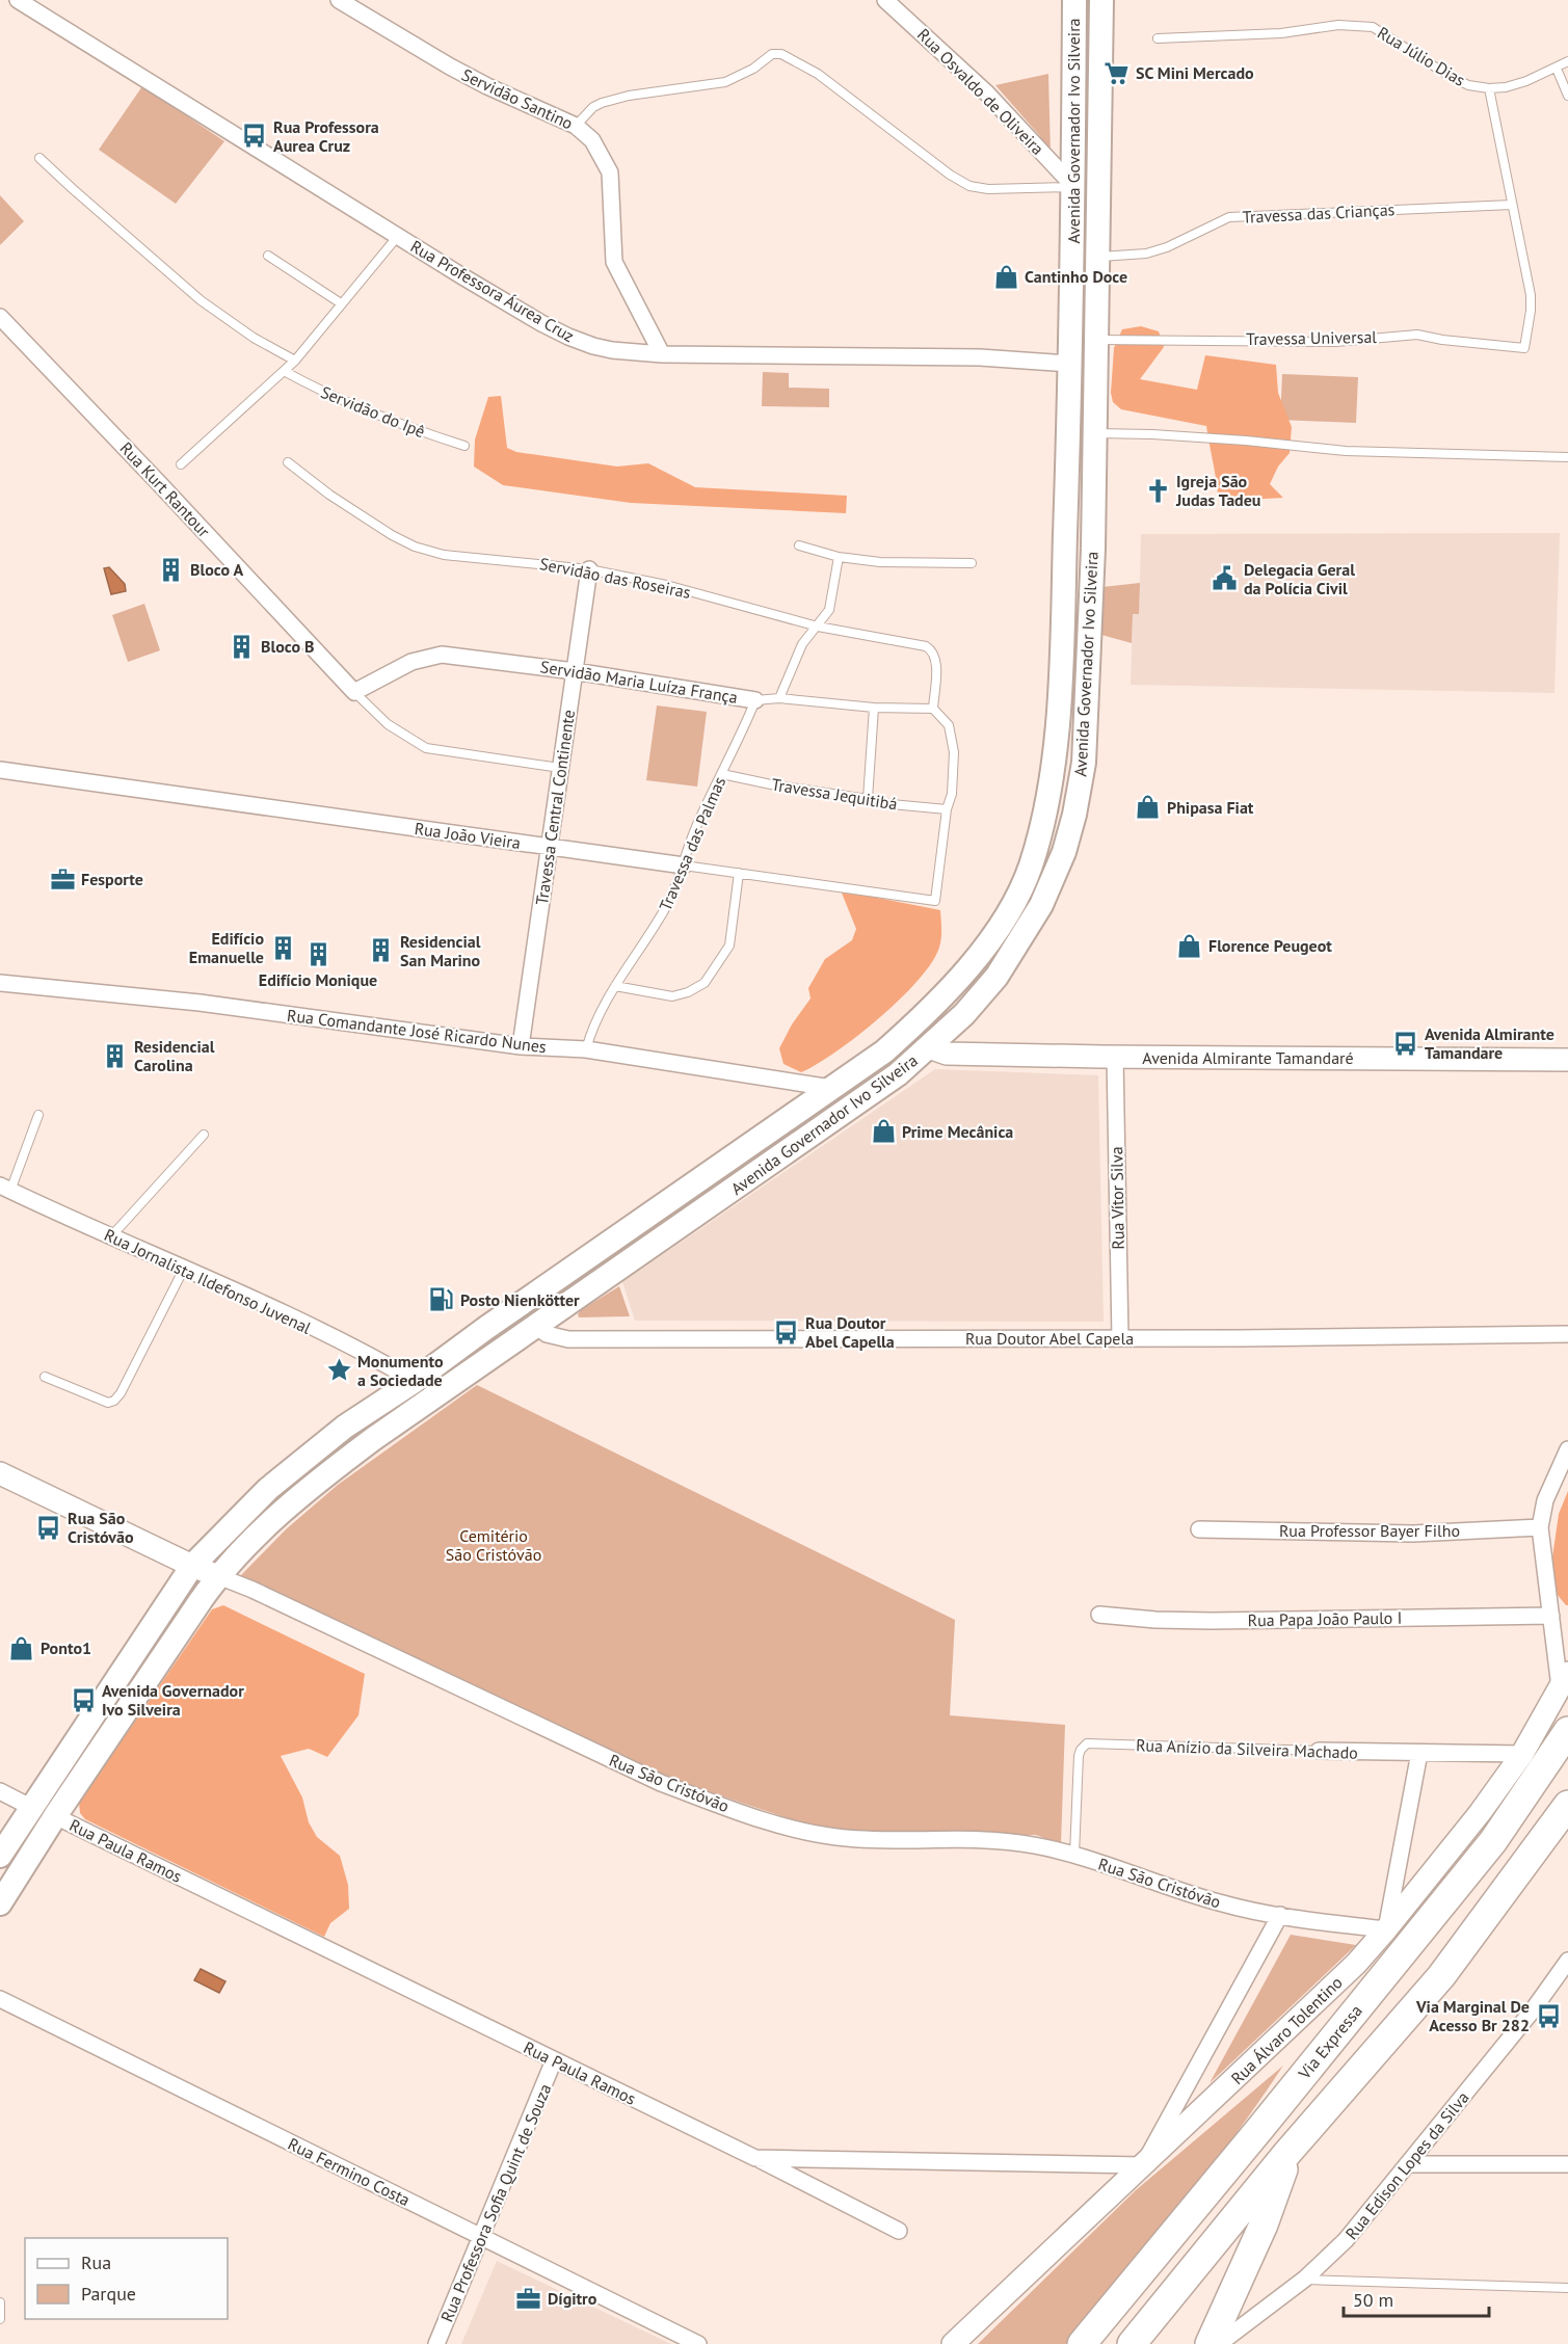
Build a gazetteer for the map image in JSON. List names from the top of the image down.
{
  "streets": {
    "highway": ["Via Expressa"],
    "main road": [
      "Avenida Governador Ivo Silveira",
      "Avenida Almirante Tamandaré",
      "Rua São Cristóvão",
      "Rua Álvaro Tolentino"
    ],
    "street": [
      "Rua Osvaldo de Oliveira",
      "Servidão Santino",
      "Rua Professora Áurea Cruz",
      "Rua Kurt Rantour",
      "Servidão Maria Luíza França",
      "Travessa Central Continente",
      "Rua João Vieira",
      "Rua Comandante José Ricardo Nunes",
      "Rua Vítor Silva",
      "Rua Jornalista Ildefonso Juvenal",
      "Rua Doutor Abel Capela",
      "Rua Professor Bayer Filho",
      "Rua Papa João Paulo I",
      "Rua Anízio da Silveira Machado",
      "Rua Paula Ramos",
      "Rua Edison Lopes da Silva",
      "Rua Fermino Costa",
      "Rua Professora Sofia Quint de Souza"
    ],
    "lane": [
      "Rua Júlio Dias",
      "Travessa das Crianças",
      "Travessa Universal",
      "Servidão do Ipê",
      "Servidão das Roseiras",
      "Travessa Jequitibá",
      "Travessa das Palmas"
    ]
  },
  "crossings": [
    ["Rua Osvaldo de Oliveira", "Avenida Governador Ivo Silveira"],
    ["Servidão Santino", "Rua Professora Áurea Cruz"],
    ["Avenida Governador Ivo Silveira", "Travessa das Crianças"],
    ["Avenida Governador Ivo Silveira", "Rua Professora Áurea Cruz"],
    ["Avenida Governador Ivo Silveira", "Travessa Universal"],
    ["Avenida Governador Ivo Silveira", "Rua Comandante José Ricardo Nunes"],
    ["Avenida Governador Ivo Silveira", "Avenida Almirante Tamandaré"],
    ["Avenida Governador Ivo Silveira", "Rua Jornalista Ildefonso Juvenal"],
    ["Avenida Governador Ivo Silveira", "Rua Doutor Abel Capela"],
    ["Avenida Governador Ivo Silveira", "Rua São Cristóvão"],
    ["Avenida Governador Ivo Silveira", "Rua Paula Ramos"],
    ["Travessa das Crianças", "Travessa Universal"],
    ["Rua Kurt Rantour", "Servidão Maria Luíza França"],
    ["Servidão das Roseiras", "Servidão Maria Luíza França"],
    ["Servidão das Roseiras", "Travessa Central Continente"],
    ["Servidão Maria Luíza França", "Travessa Central Continente"],
    ["Servidão Maria Luíza França", "Travessa das Palmas"],
    ["Travessa Jequitibá", "Rua João Vieira"],
    ["Travessa Jequitibá", "Travessa das Palmas"],
    ["Travessa Central Continente", "Rua João Vieira"],
    ["Travessa Central Continente", "Rua Comandante José Ricardo Nunes"],
    ["Rua João Vieira", "Travessa das Palmas"],
    ["Travessa das Palmas", "Rua Comandante José Ricardo Nunes"],
    ["Avenida Almirante Tamandaré", "Rua Vítor Silva"],
    ["Rua Vítor Silva", "Rua Doutor Abel Capela"],
    ["Rua Anízio da Silveira Machado", "Rua São Cristóvão"],
    ["Rua Anízio da Silveira Machado", "Rua Álvaro Tolentino"],
    ["Rua São Cristóvão", "Rua Álvaro Tolentino"],
    ["Rua Paula Ramos", "Rua Álvaro Tolentino"],
    ["Rua Paula Ramos", "Rua Professora Sofia Quint de Souza"],
    ["Rua Fermino Costa", "Rua Professora Sofia Quint de Souza"]
  ],
  "parks": ["Cemitério São Cristóvão"],
  "places": {
    "supermarket": ["SC Mini Mercado"],
    "bus stop": [
      "Rua Professora Aurea Cruz",
      "Avenida Almirante Tamandare",
      "Rua Doutor Abel Capella",
      "Rua São Cristóvão",
      "Avenida Governador Ivo Silveira",
      "Via Marginal De Acesso Br 282"
    ],
    "shop": [
      "Cantinho Doce",
      "Phipasa Fiat",
      "Florence Peugeot",
      "Prime Mecânica",
      "Ponto1"
    ],
    "church": ["Igreja São Judas Tadeu"],
    "building": [
      "Bloco A",
      "Bloco B",
      "Edifício Emanuelle",
      "Residencial San Marino",
      "Edifício Monique",
      "Residencial Carolina"
    ],
    "public building": ["Delegacia Geral da Polícia Civil"],
    "office": ["Fesporte", "Dígitro"],
    "fuel station": ["Posto Nienkötter"],
    "place": ["Monumento a Sociedade"]
  },
  "legend": ["Rua", "Parque"],
  "scale_bar": "50 m"
}
